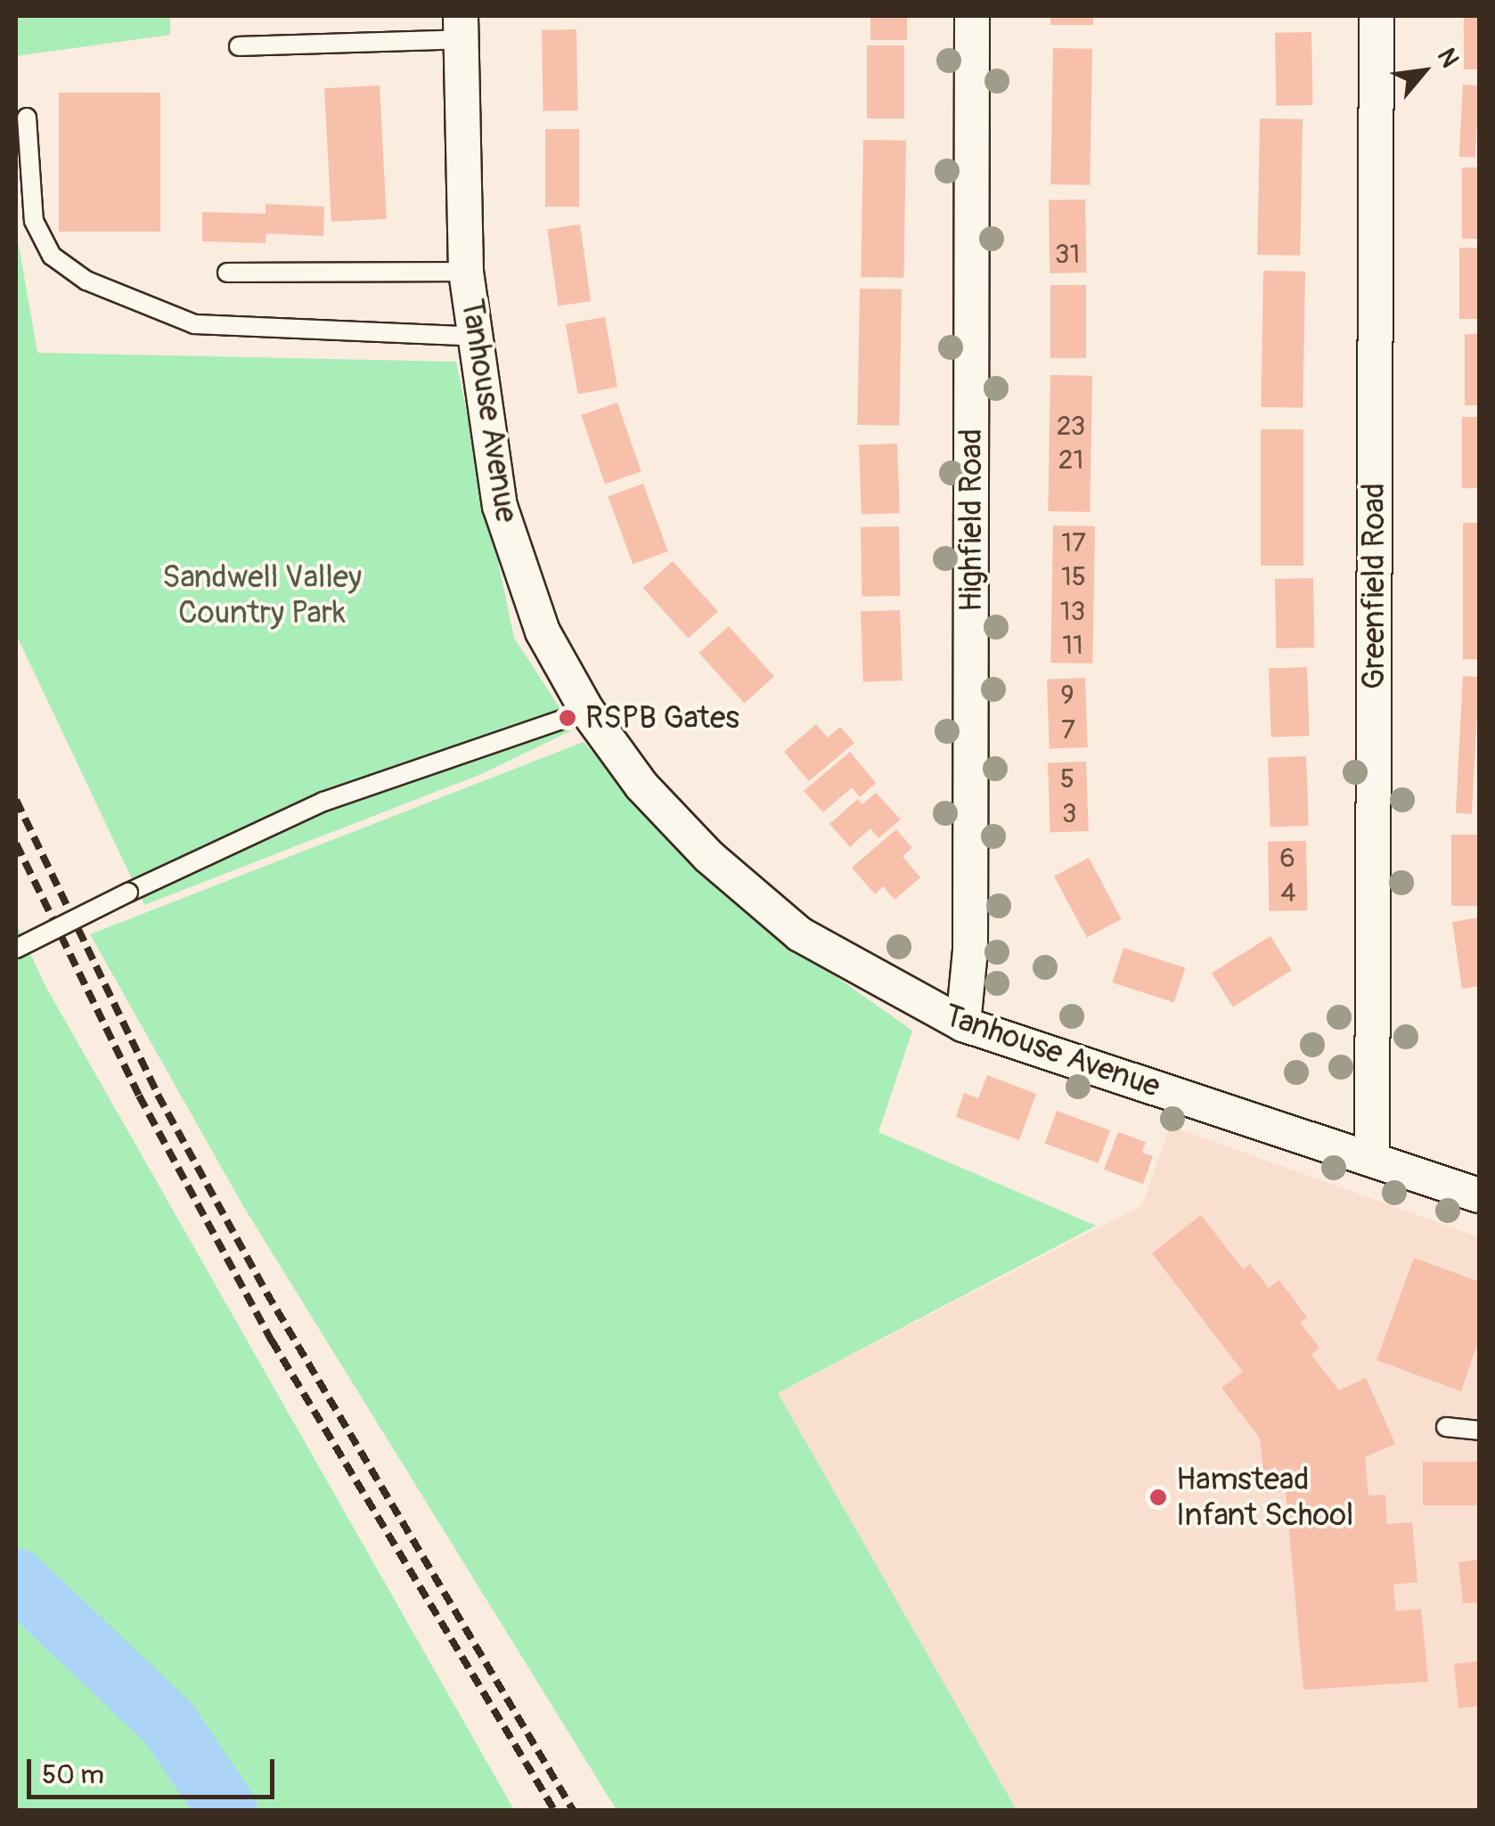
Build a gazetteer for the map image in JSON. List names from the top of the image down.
{
  "streets": {
    "street": ["Tanhouse Avenue", "Highfield Road", "Greenfield Road"]
  },
  "crossings": [
    ["Tanhouse Avenue", "Highfield Road"],
    ["Tanhouse Avenue", "Greenfield Road"]
  ],
  "parks": ["Sandwell Valley Country Park"],
  "places": ["RSPB Gates", "Hamstead Infant School"],
  "house_numbers": [
    "31",
    "23",
    "21",
    "17",
    "15",
    "13",
    "11",
    "9",
    "7",
    "5",
    "3",
    "6",
    "4"
  ],
  "scale_bar": "50 m",
  "north": "top right"
}
